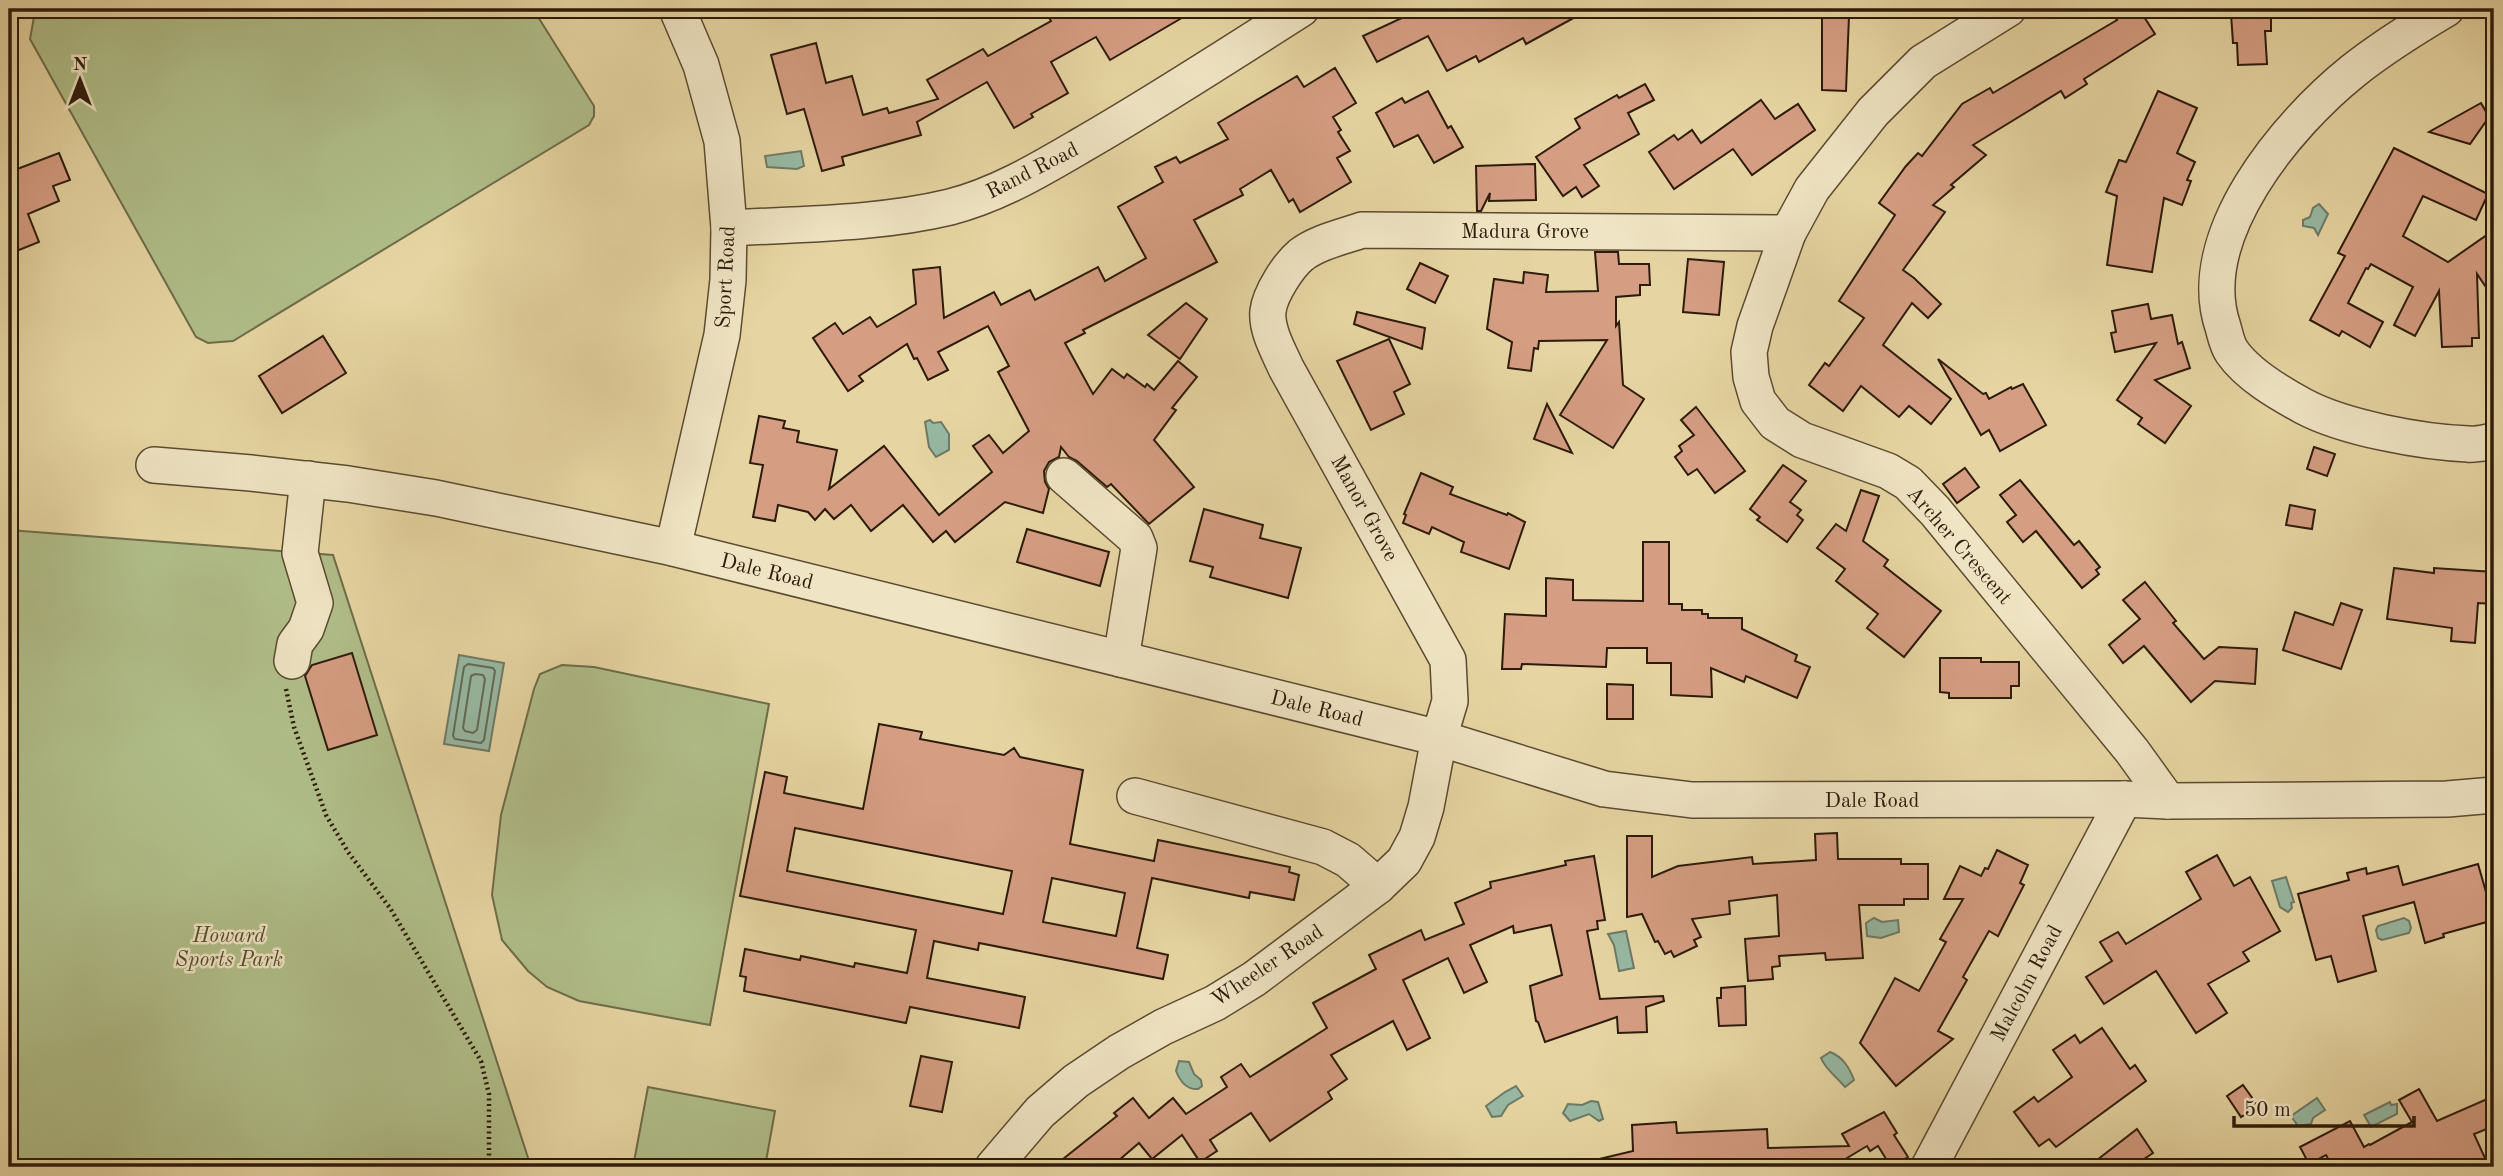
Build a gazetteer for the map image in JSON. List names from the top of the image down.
{
  "streets": {
    "street": [
      "Rand Road",
      "Madura Grove",
      "Sport Road",
      "Manor Grove",
      "Archer Crescent",
      "Dale Road",
      "Wheeler Road",
      "Malcolm Road"
    ]
  },
  "crossings": [
    ["Rand Road", "Sport Road"],
    ["Madura Grove", "Manor Grove"],
    ["Madura Grove", "Archer Crescent"],
    ["Sport Road", "Dale Road"],
    ["Manor Grove", "Dale Road"],
    ["Manor Grove", "Wheeler Road"],
    ["Archer Crescent", "Dale Road"],
    ["Dale Road", "Wheeler Road"],
    ["Dale Road", "Malcolm Road"]
  ],
  "parks": ["Howard Sports Park"],
  "scale_bar": "50 m",
  "north": "top"
}
